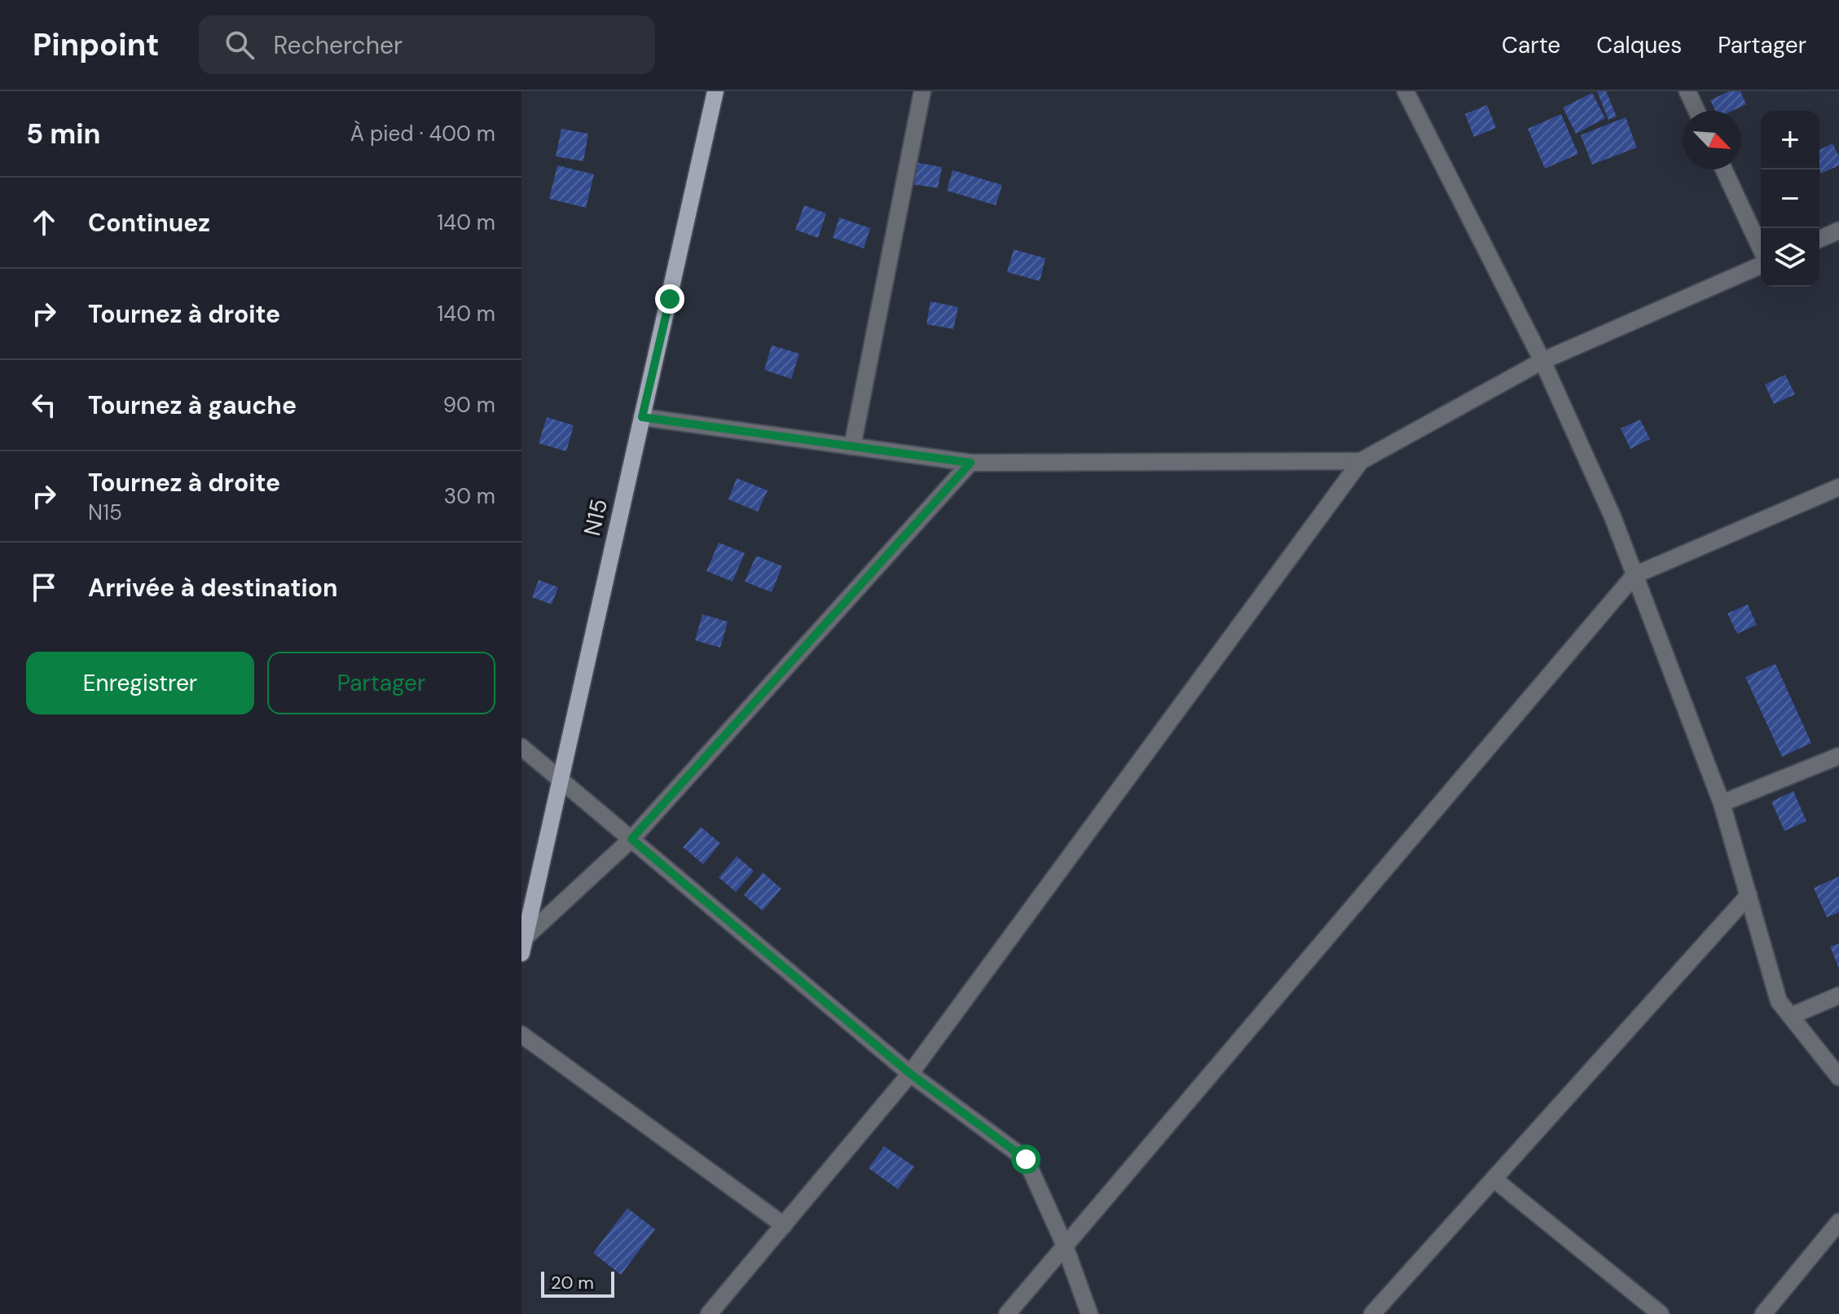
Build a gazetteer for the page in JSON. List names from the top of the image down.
{
  "streets": {
    "main road": ["N15"]
  },
  "scale_bar": "20 m",
  "north": "bottom right",
  "page": {
    "header": "Pinpoint",
    "search": "Rechercher",
    "nav": ["Carte", "Calques", "Partager"],
    "heading": ["5 min", "À pied · 400 m"],
    "map_buttons": ["+", "−"],
    "list": [
      ["Continuez", "140 m"],
      ["Tournez à droite", "140 m"],
      ["Tournez à gauche", "90 m"],
      ["Tournez à droite", "N15", "30 m"],
      "Arrivée à destination"
    ],
    "buttons": ["Enregistrer", "Partager"],
    "scale": "20 m"
  }
}
